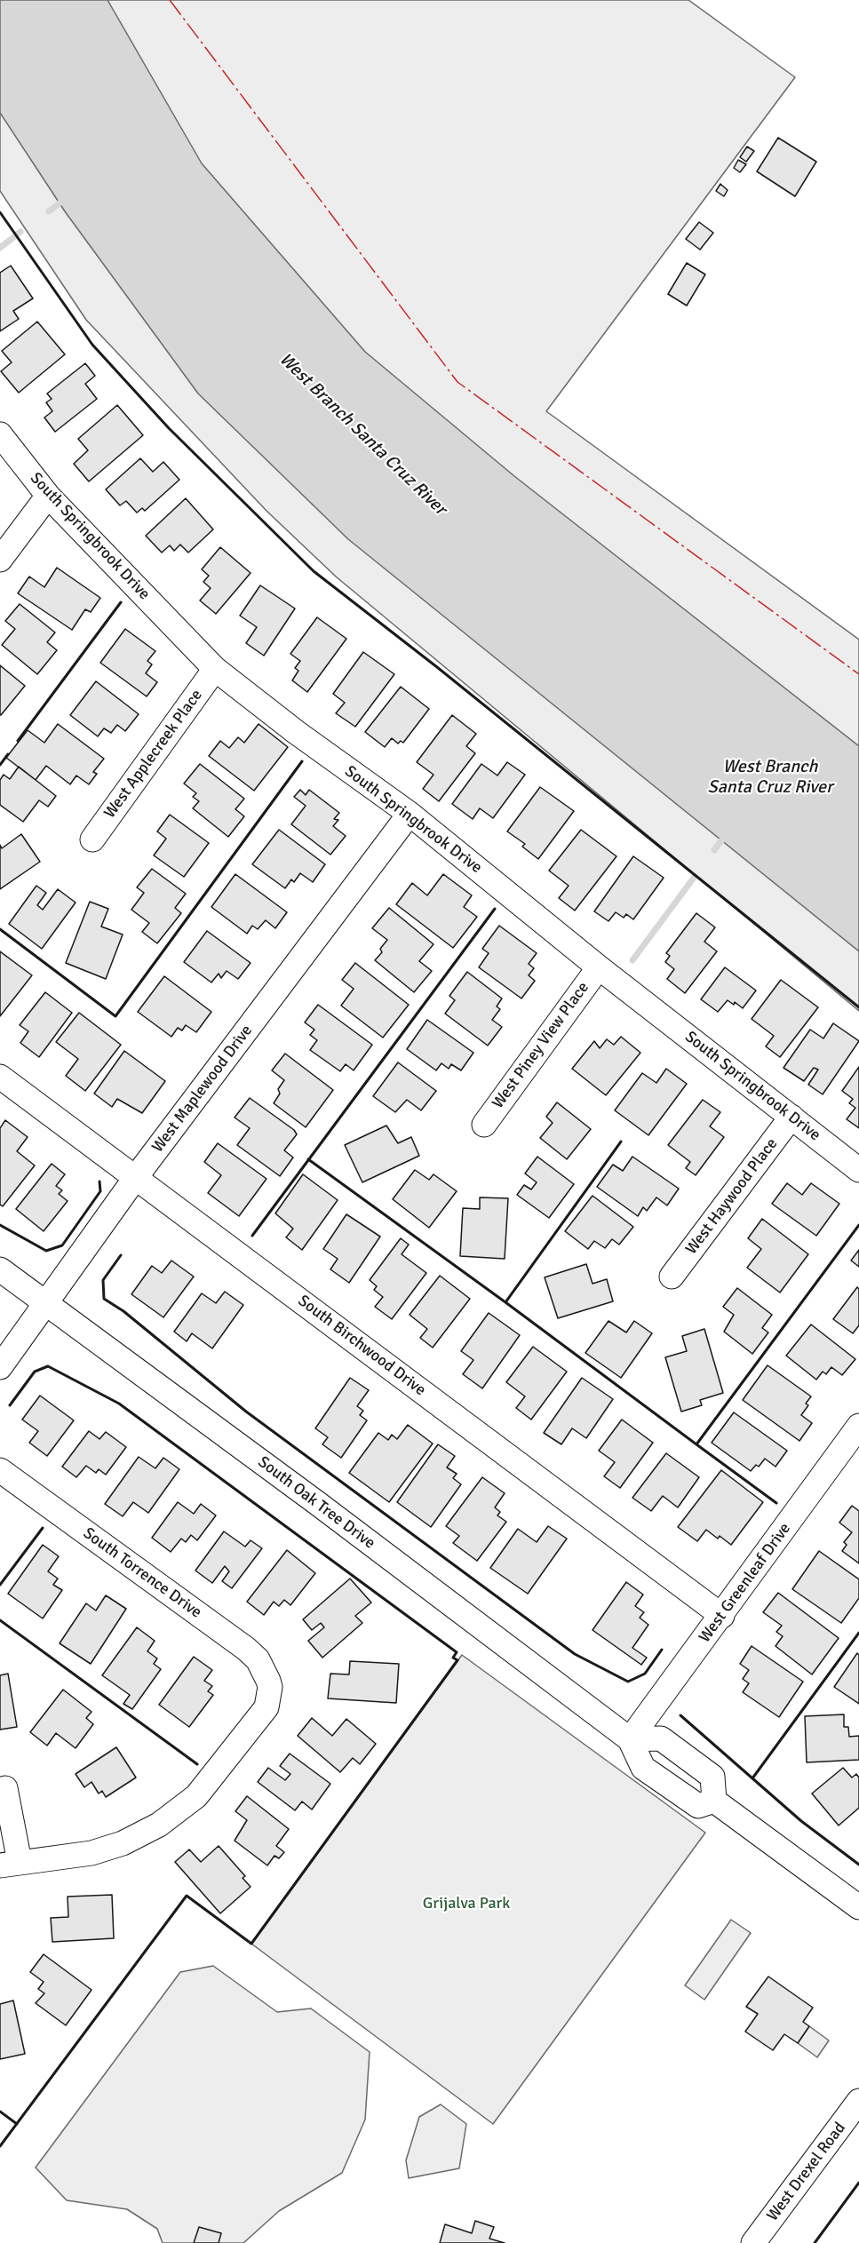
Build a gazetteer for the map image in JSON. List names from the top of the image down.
{
  "streets": {
    "street": [
      "South Springbrook Drive",
      "West Applecreek Place",
      "West Piney View Place",
      "West Maplewood Drive",
      "West Haywood Place",
      "South Birchwood Drive",
      "South Oak Tree Drive",
      "South Torrence Drive",
      "West Greenleaf Drive",
      "West Drexel Road"
    ]
  },
  "crossings": [
    ["South Springbrook Drive", "West Applecreek Place"],
    ["South Springbrook Drive", "West Piney View Place"],
    ["South Springbrook Drive", "West Maplewood Drive"],
    ["South Springbrook Drive", "West Haywood Place"],
    ["West Maplewood Drive", "South Birchwood Drive"],
    ["West Maplewood Drive", "South Oak Tree Drive"],
    ["South Birchwood Drive", "West Greenleaf Drive"],
    ["South Oak Tree Drive", "West Greenleaf Drive"]
  ],
  "water": ["West Branch Santa Cruz River"],
  "parks": ["Grijalva Park"]
}
